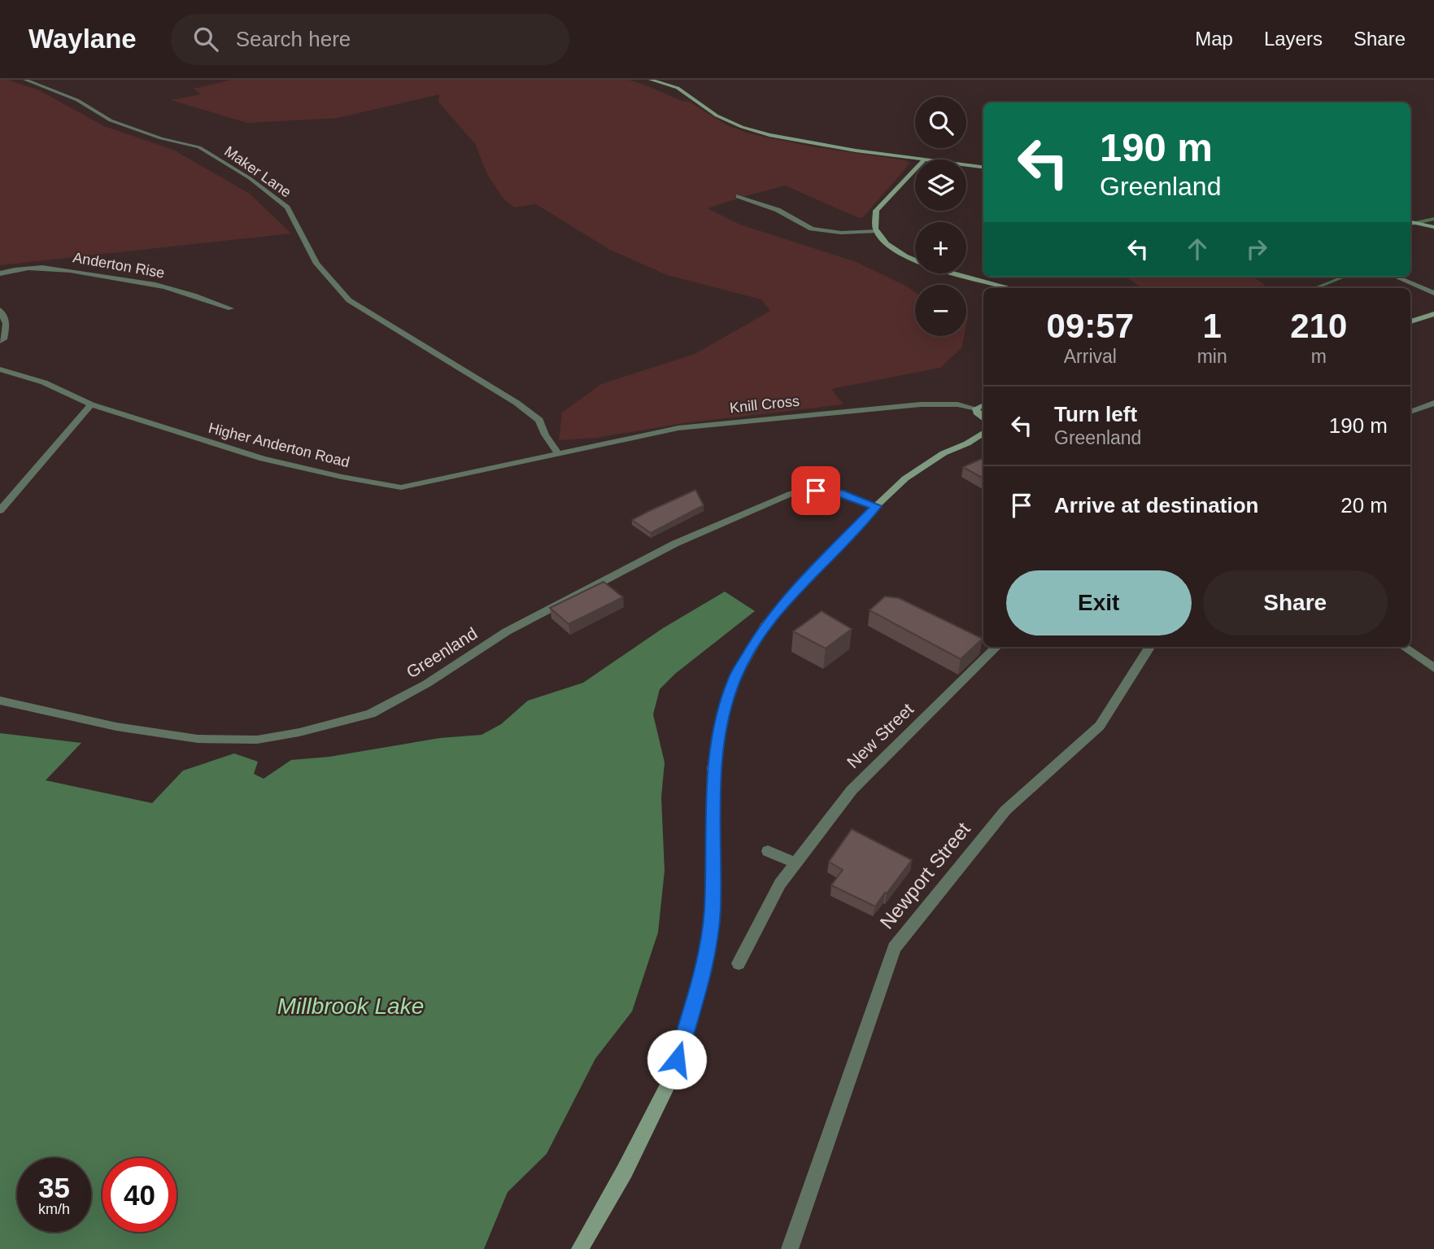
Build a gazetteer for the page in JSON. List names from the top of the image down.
{
  "streets": {
    "street": [
      "Maker Lane",
      "Anderton Rise",
      "Knill Cross",
      "Higher Anderton Road",
      "Greenland",
      "New Street",
      "Newport Street"
    ]
  },
  "crossings": [
    ["Maker Lane", "Knill Cross"],
    ["Maker Lane", "Higher Anderton Road"],
    ["Knill Cross", "Higher Anderton Road"]
  ],
  "water": ["Millbrook Lake"],
  "page": {
    "header": "Waylane",
    "search": "Search here",
    "nav": ["Map", "Layers", "Share"],
    "map_buttons": ["+", "−"],
    "turn": ["190 m", "Greenland"],
    "eta": [
      "09:57",
      "Arrival",
      "1",
      "min",
      "210",
      "m"
    ],
    "list": [
      {
        "name": "Turn left",
        "note": "Greenland",
        "value": "190 m"
      },
      {
        "name": "Arrive at destination",
        "value": "20 m"
      }
    ],
    "buttons": ["Exit", "Share"],
    "speed": "35 km/h",
    "limit": "40"
  }
}
